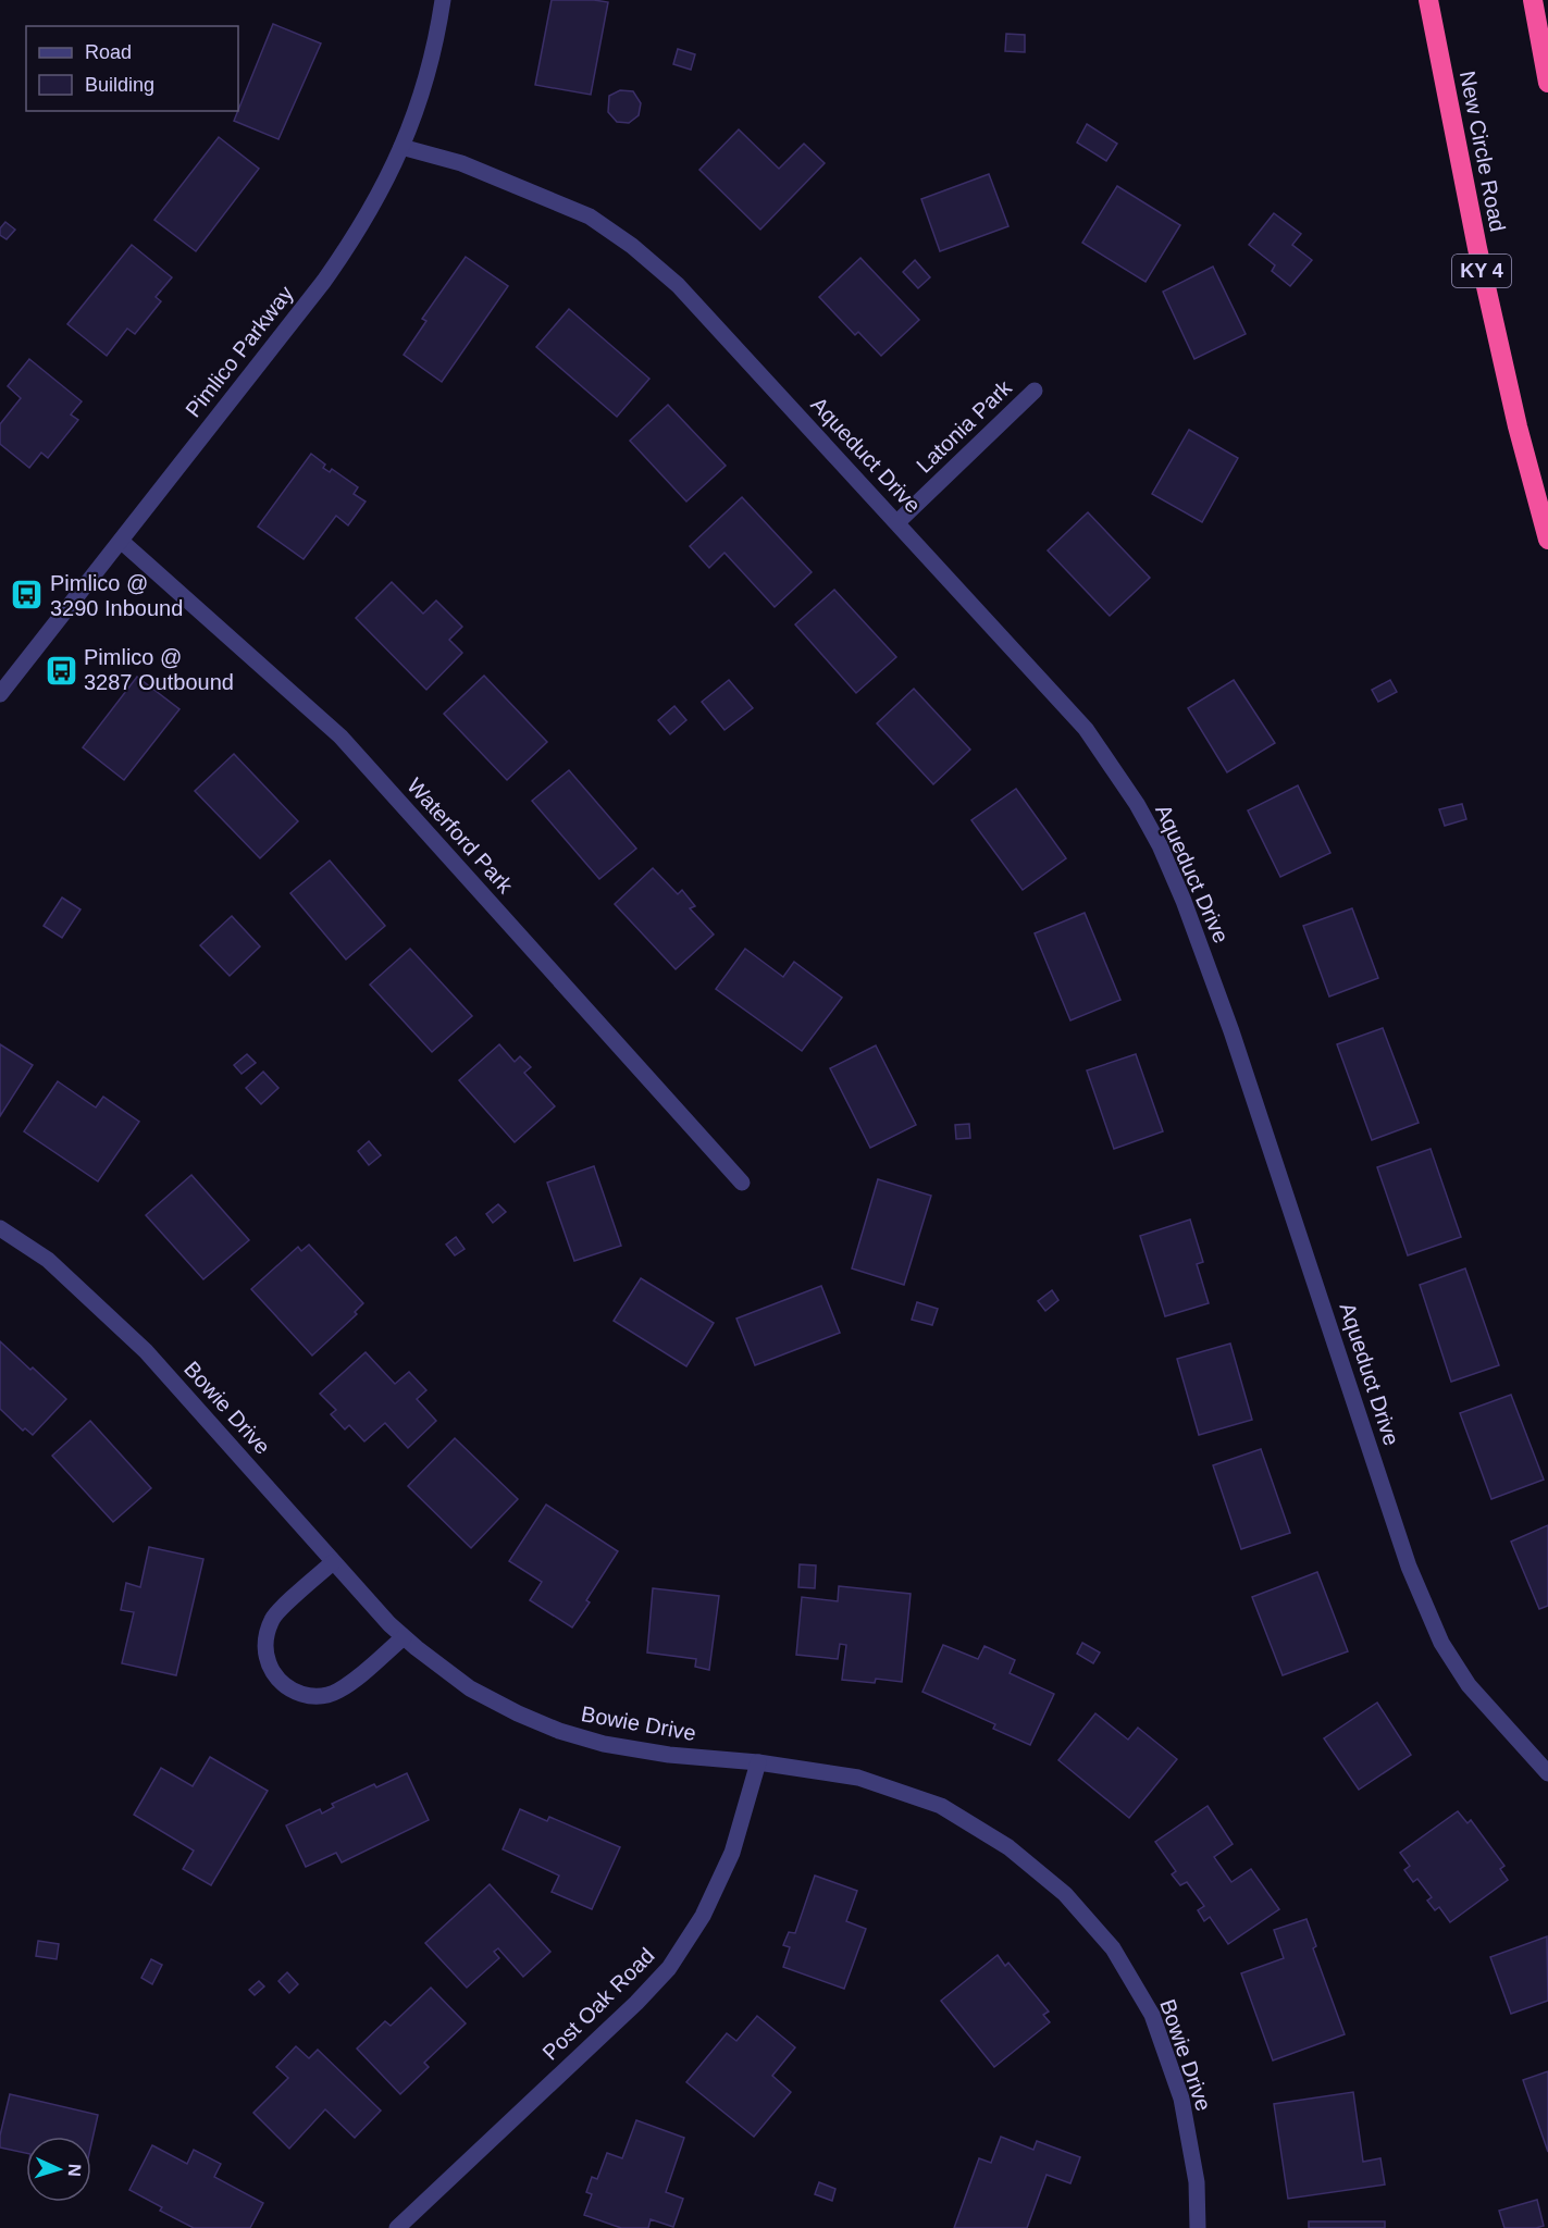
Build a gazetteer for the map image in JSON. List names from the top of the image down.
{
  "streets": {
    "highway": ["New Circle Road", "KY 4"],
    "street": [
      "Pimlico Parkway",
      "Latonia Park",
      "Aqueduct Drive",
      "Waterford Park",
      "Bowie Drive",
      "Post Oak Road"
    ]
  },
  "crossings": [
    ["Pimlico Parkway", "Aqueduct Drive"],
    ["Pimlico Parkway", "Waterford Park"],
    ["Latonia Park", "Aqueduct Drive"],
    ["Bowie Drive", "Post Oak Road"]
  ],
  "places": {
    "bus stop": ["Pimlico @ 3290 Inbound", "Pimlico @ 3287 Outbound"]
  },
  "legend": ["Road", "Building"],
  "north": "right"
}
